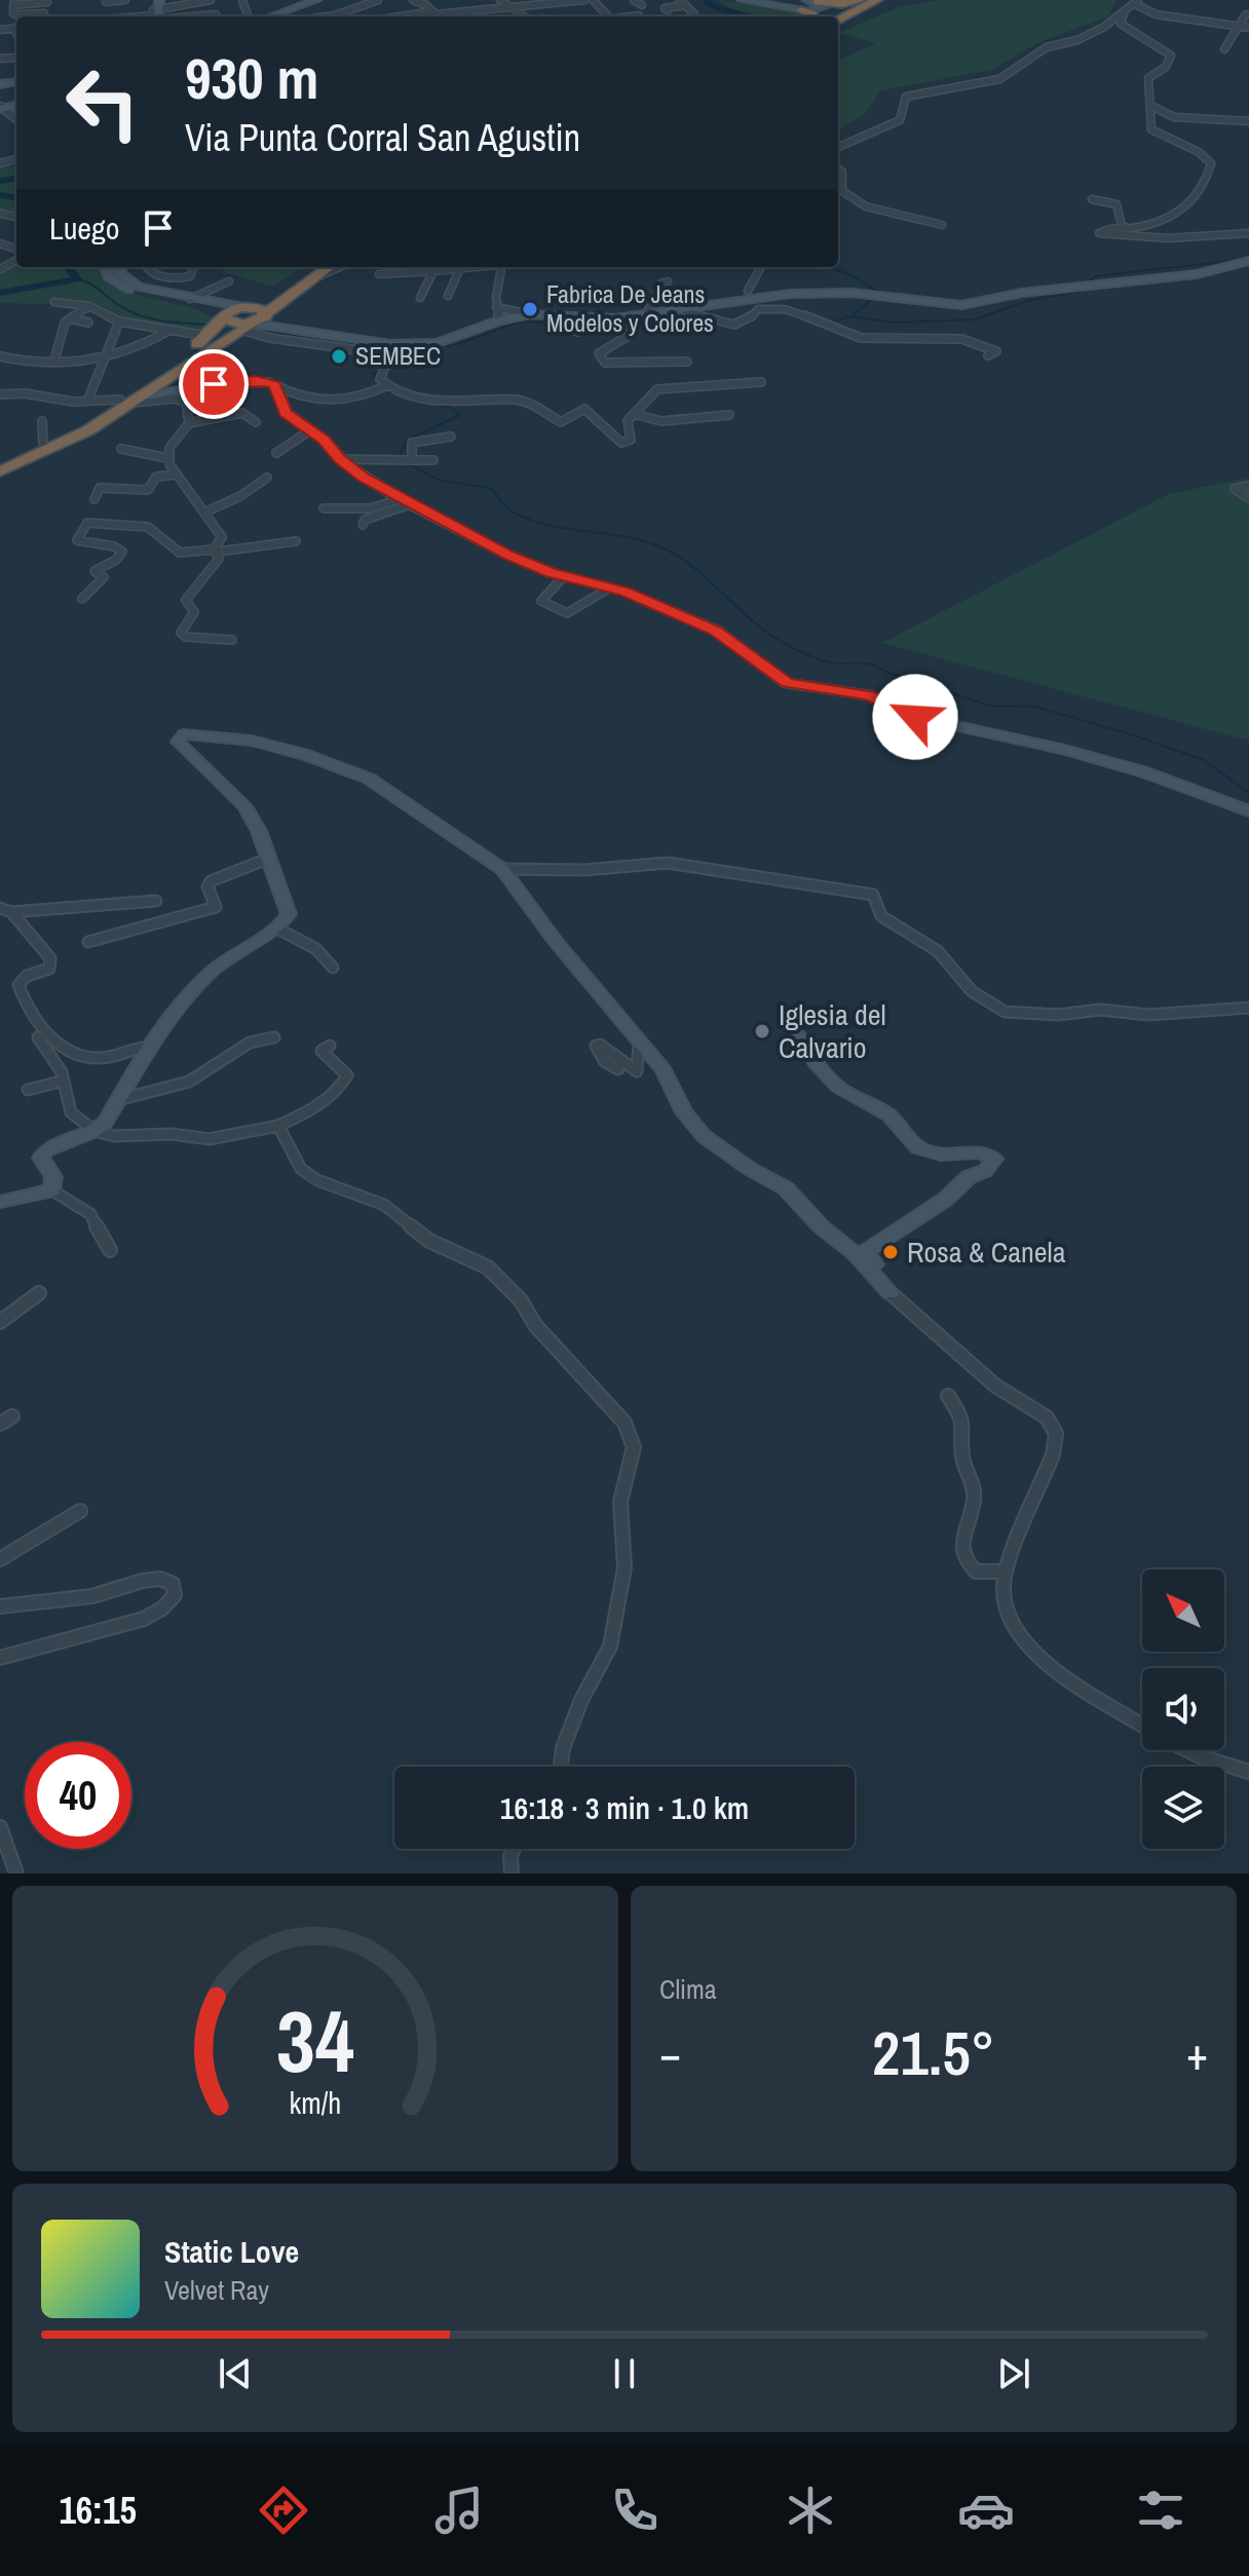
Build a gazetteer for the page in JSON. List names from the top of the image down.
{
  "places": [
    "Fabrica De Jeans Modelos y Colores",
    "SEMBEC",
    "Iglesia del Calvario",
    "Rosa & Canela"
  ],
  "north": "top left",
  "page": {
    "turn": ["930 m", "Via Punta Corral San Agustin"],
    "then": "Luego",
    "limit": "40",
    "trip": "16:18 · 3 min · 1.0 km",
    "tile": "Clima",
    "heat": ["−", "21.5°", "+"],
    "song": ["Static Love", "Velvet Ray"],
    "tabs": "16:15",
    "gauge": ["34", "km/h"]
  }
}
